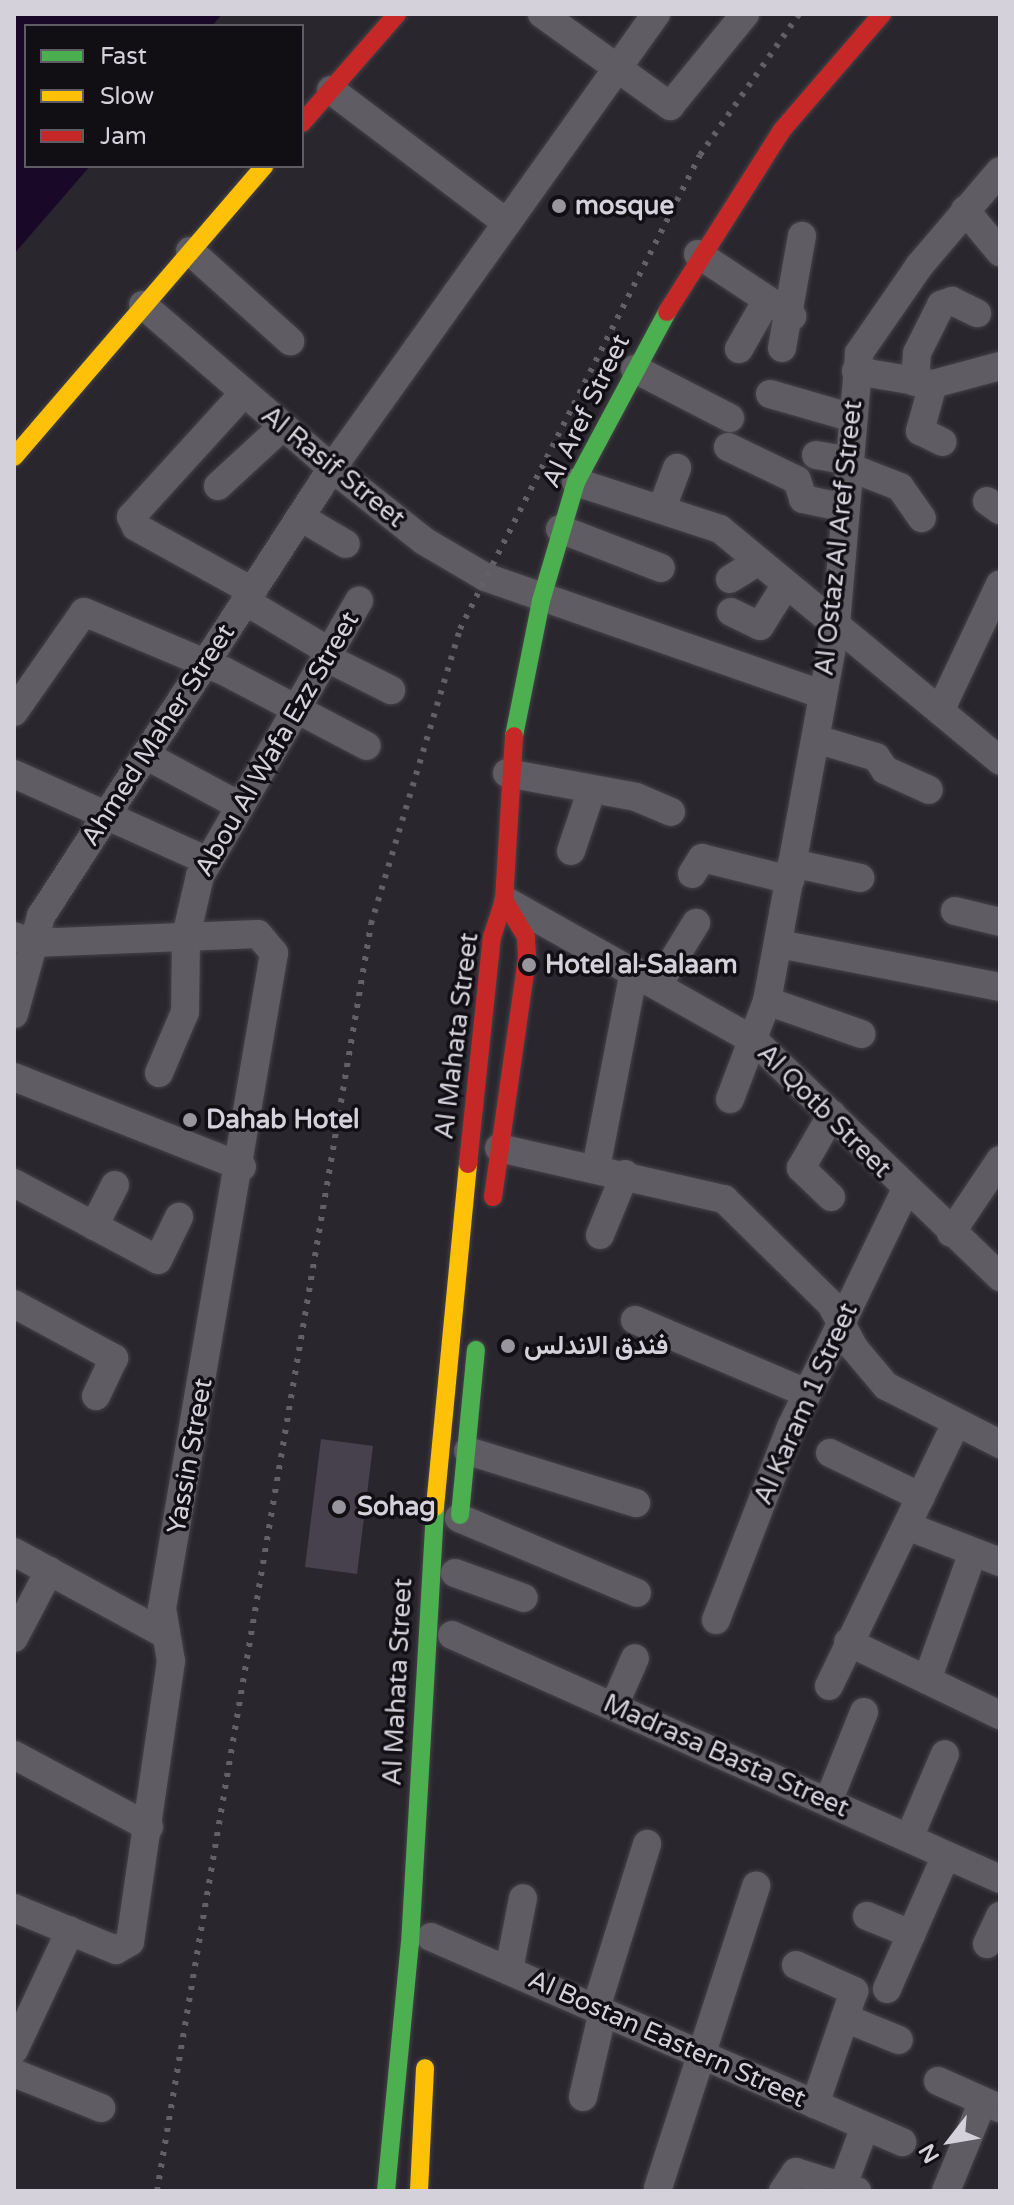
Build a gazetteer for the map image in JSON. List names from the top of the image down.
{
  "streets": {
    "street": [
      "Al Aref Street",
      "Al Rasif Street",
      "Al Ostaz Al Aref Street",
      "Ahmed Maher Street",
      "Abou Al Wafa Ezz Street",
      "Al Mahata Street",
      "Al Qotb Street",
      "Al Karam 1 Street",
      "Yassin Street",
      "Madrasa Basta Street",
      "Al Bostan Eastern Street"
    ]
  },
  "crossings": [
    ["Al Aref Street", "Al Rasif Street"],
    ["Al Aref Street", "Al Mahata Street"],
    ["Al Aref Street", "Al Qotb Street"],
    ["Al Rasif Street", "Al Ostaz Al Aref Street"],
    ["Al Rasif Street", "Ahmed Maher Street"],
    ["Al Ostaz Al Aref Street", "Al Qotb Street"],
    ["Abou Al Wafa Ezz Street", "Yassin Street"],
    ["Al Mahata Street", "Al Qotb Street"],
    ["Al Qotb Street", "Al Karam 1 Street"]
  ],
  "places": [
    "mosque",
    "Hotel al-Salaam",
    "Dahab Hotel",
    "فندق الاندلس",
    "Sohag"
  ],
  "legend": ["Fast", "Slow", "Jam"],
  "north": "bottom left"
}
